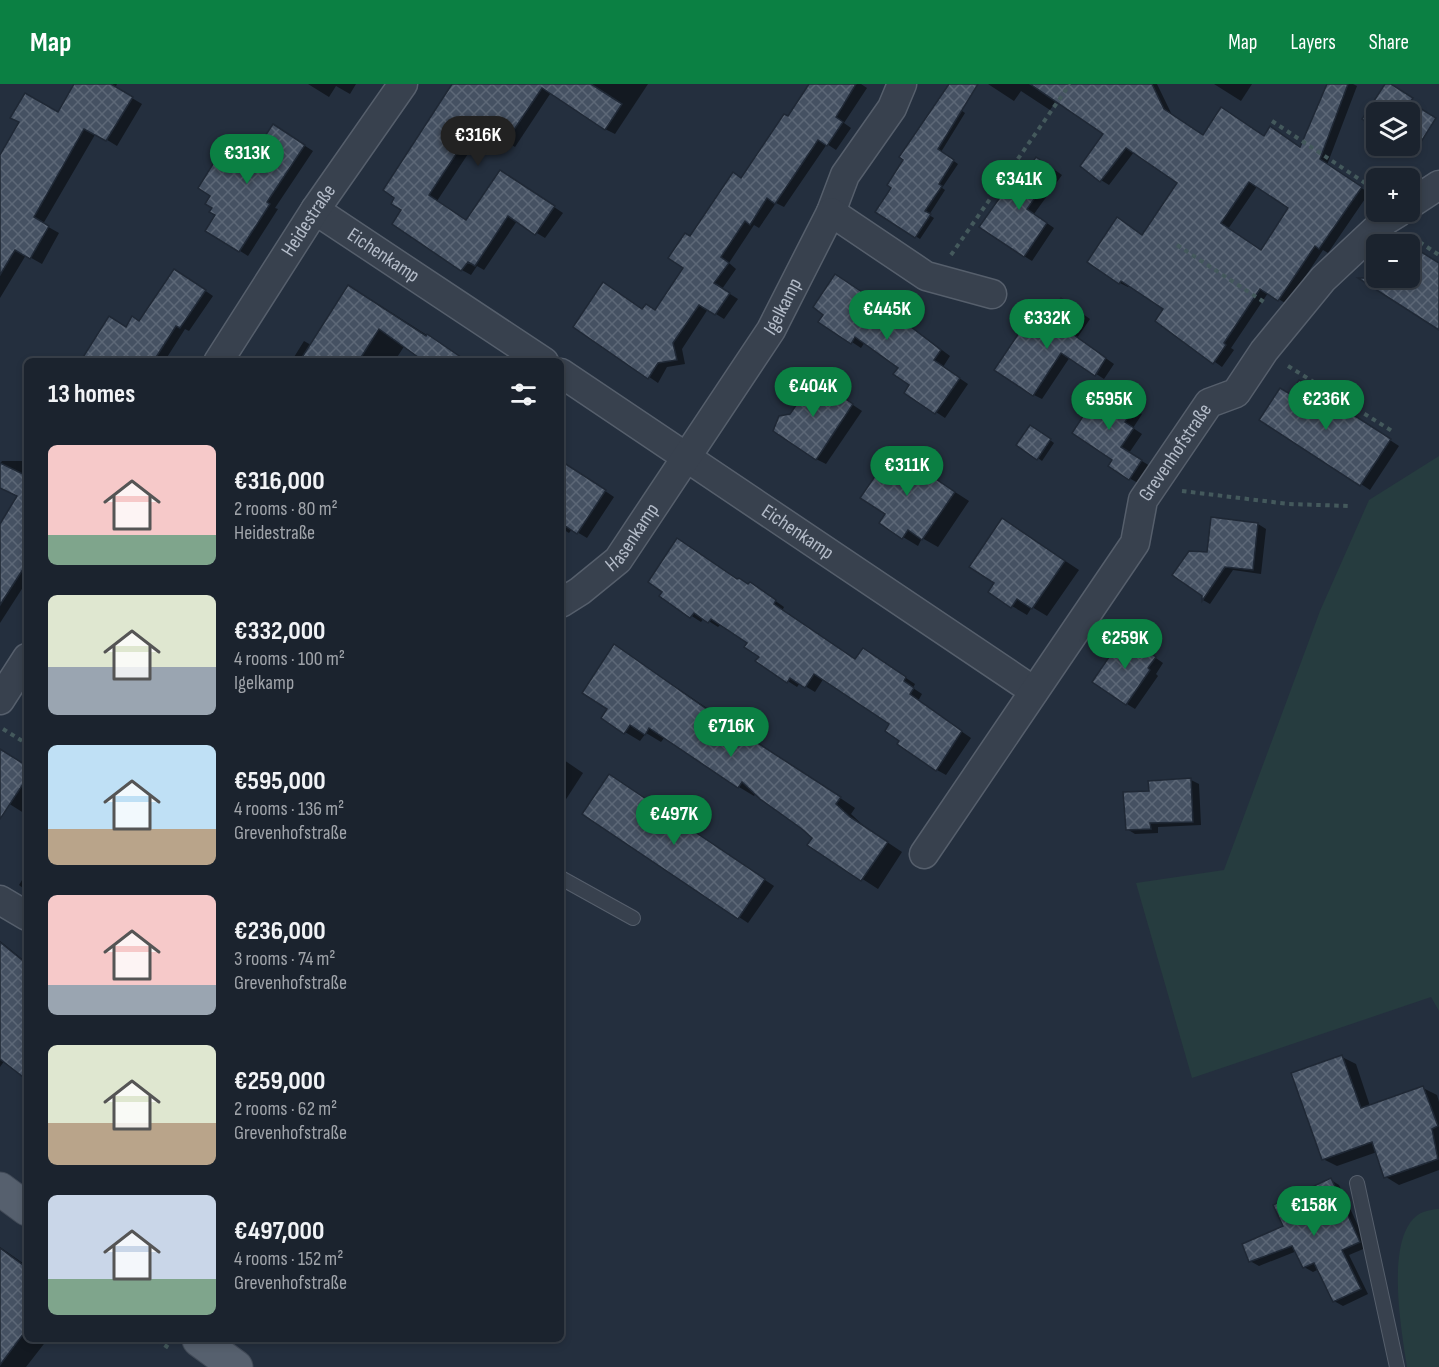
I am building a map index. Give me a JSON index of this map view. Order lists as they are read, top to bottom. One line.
{"streets":{"street":["Heidestraße","Eichenkamp","Igelkamp","Grevenhofstraße","Hasenkamp"]},"crossings":[["Heidestraße","Eichenkamp"],["Eichenkamp","Igelkamp"],["Eichenkamp","Grevenhofstraße"],["Eichenkamp","Hasenkamp"],["Igelkamp","Hasenkamp"]],"page":{"header":"Map","nav":["Map","Layers","Share"],"map_buttons":["+","−"],"price":["€316K","€313K","€341K","€445K","€332K","€404K","€595K","€236K","€311K","€259K","€716K","€497K","€158K"],"heading":"13 homes","list":[{"name":"€316,000","note":"2 rooms · 80 m² · Heidestraße"},{"name":"€332,000","note":"4 rooms · 100 m² · Igelkamp"},{"name":"€595,000","note":"4 rooms · 136 m² · Grevenhofstraße"},{"name":"€236,000","note":"3 rooms · 74 m² · Grevenhofstraße"},{"name":"€259,000","note":"2 rooms · 62 m² · Grevenhofstraße"},{"name":"€497,000","note":"4 rooms · 152 m² · Grevenhofstraße"}]}}
